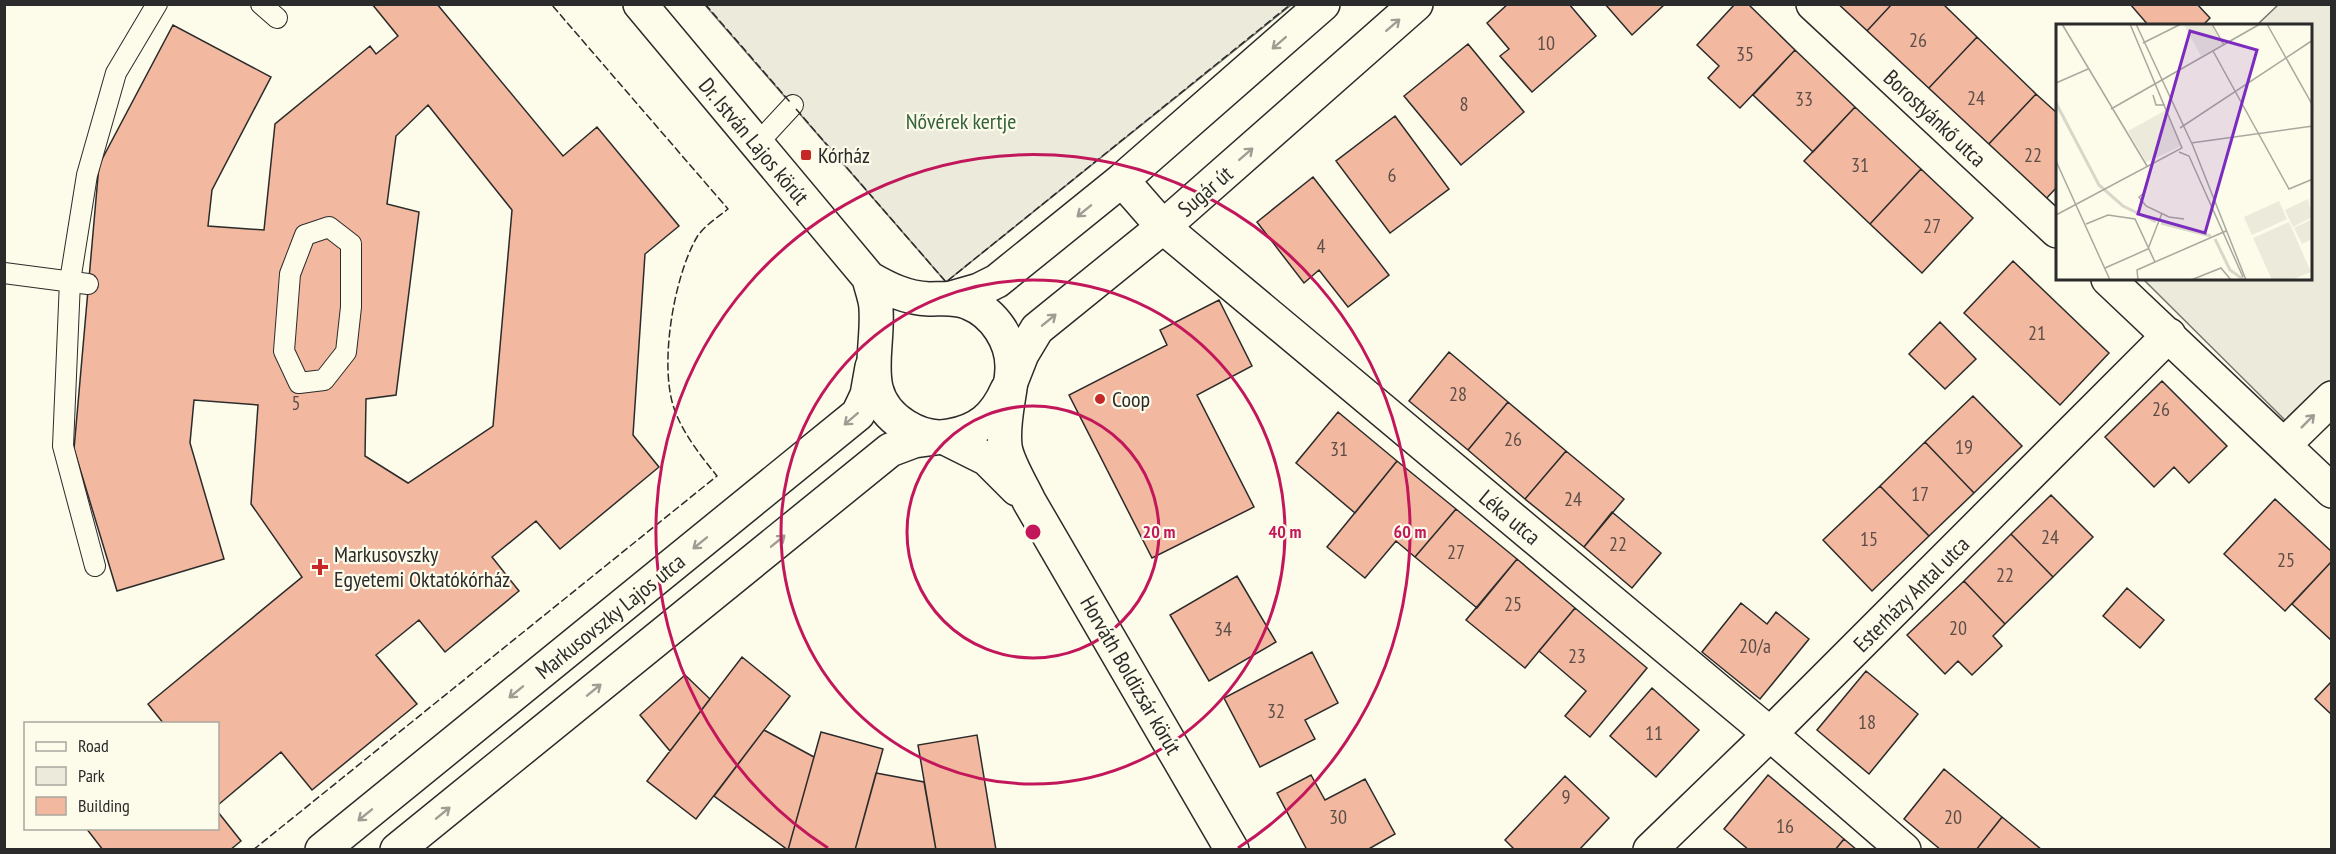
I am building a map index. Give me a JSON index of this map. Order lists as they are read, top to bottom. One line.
{"streets":{"street":["Borostyánkő utca","Dr. István Lajos körút","Sugár út","Léka utca","Esterházy Antal utca","Markusovszky Lajos utca","Horváth Boldizsár körút"]},"crossings":[["Dr. István Lajos körút","Sugár út"],["Dr. István Lajos körút","Markusovszky Lajos utca"],["Dr. István Lajos körút","Horváth Boldizsár körút"],["Sugár út","Léka utca"],["Sugár út","Markusovszky Lajos utca"],["Léka utca","Esterházy Antal utca"]],"parks":["Nővérek kertje"],"places":{"transit":["Kórház"],"other":["Coop"],"health":["Markusovszky Egyetemi Oktatókórház"]},"house_numbers":["26","10","35","24","33","8","22","31","6","27","4","21","28","5","26","26","19","31","17","24","24","15","22","27","25","22","25","20","34","20/a","23","32","18","11","9","30","20","16"],"legend":["Road","Park","Building"],"rings":["20 m","40 m","60 m"]}
